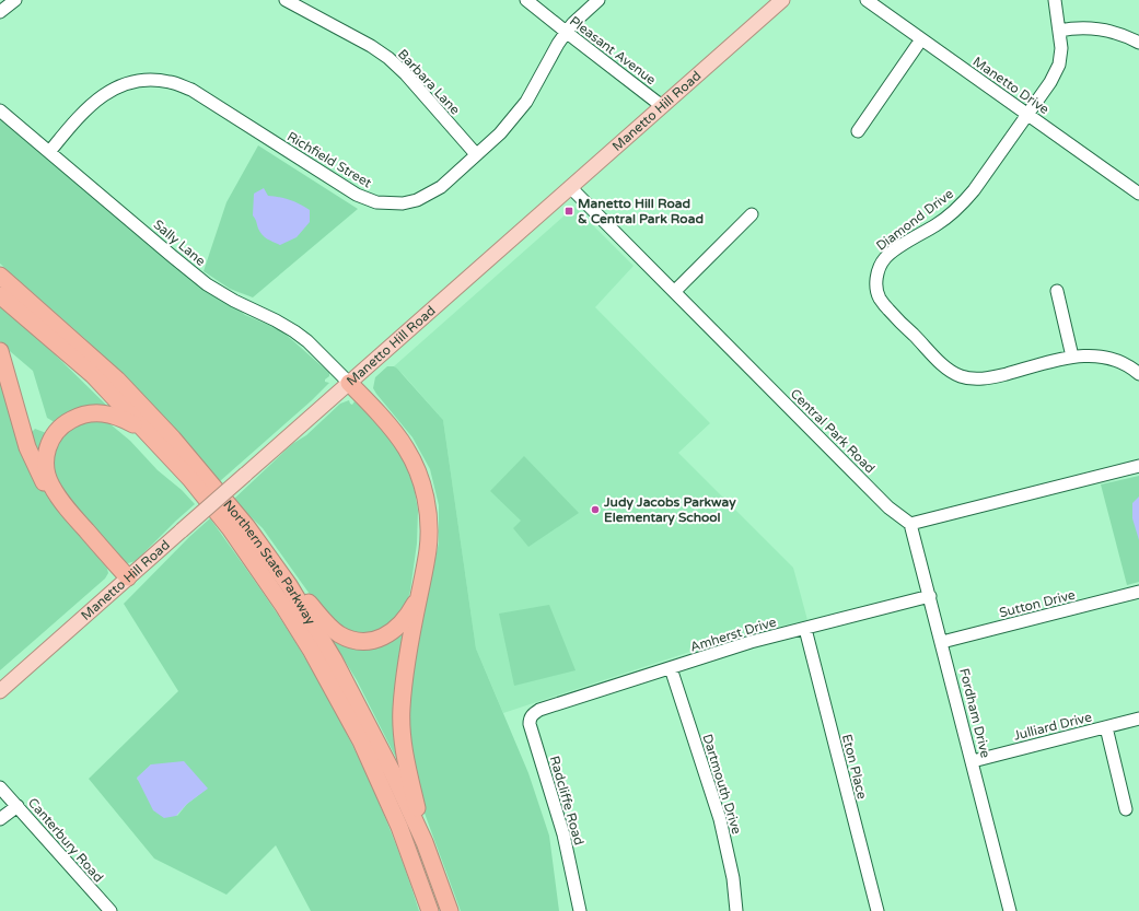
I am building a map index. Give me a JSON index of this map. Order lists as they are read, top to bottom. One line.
{"streets":{"highway":["Northern State Parkway"],"main road":["Manetto Hill Road"],"street":["Pleasant Avenue","Barbara Lane","Manetto Drive","Richfield Street","Diamond Drive","Sally Lane","Central Park Road","Sutton Drive","Amherst Drive","Fordham Drive","Julliard Drive","Eton Place","Dartmouth Drive","Radcliffe Road","Canterbury Road"]},"crossings":[["Pleasant Avenue","Manetto Hill Road"],["Pleasant Avenue","Richfield Street"],["Barbara Lane","Richfield Street"],["Manetto Drive","Diamond Drive"],["Manetto Hill Road","Sally Lane"],["Manetto Hill Road","Central Park Road"],["Richfield Street","Sally Lane"],["Central Park Road","Fordham Drive"],["Sutton Drive","Fordham Drive"],["Amherst Drive","Fordham Drive"],["Amherst Drive","Eton Place"],["Amherst Drive","Dartmouth Drive"],["Amherst Drive","Radcliffe Road"],["Fordham Drive","Julliard Drive"]],"places":{"transit":["Manetto Hill Road & Central Park Road"],"other":["Judy Jacobs Parkway Elementary School"]}}
